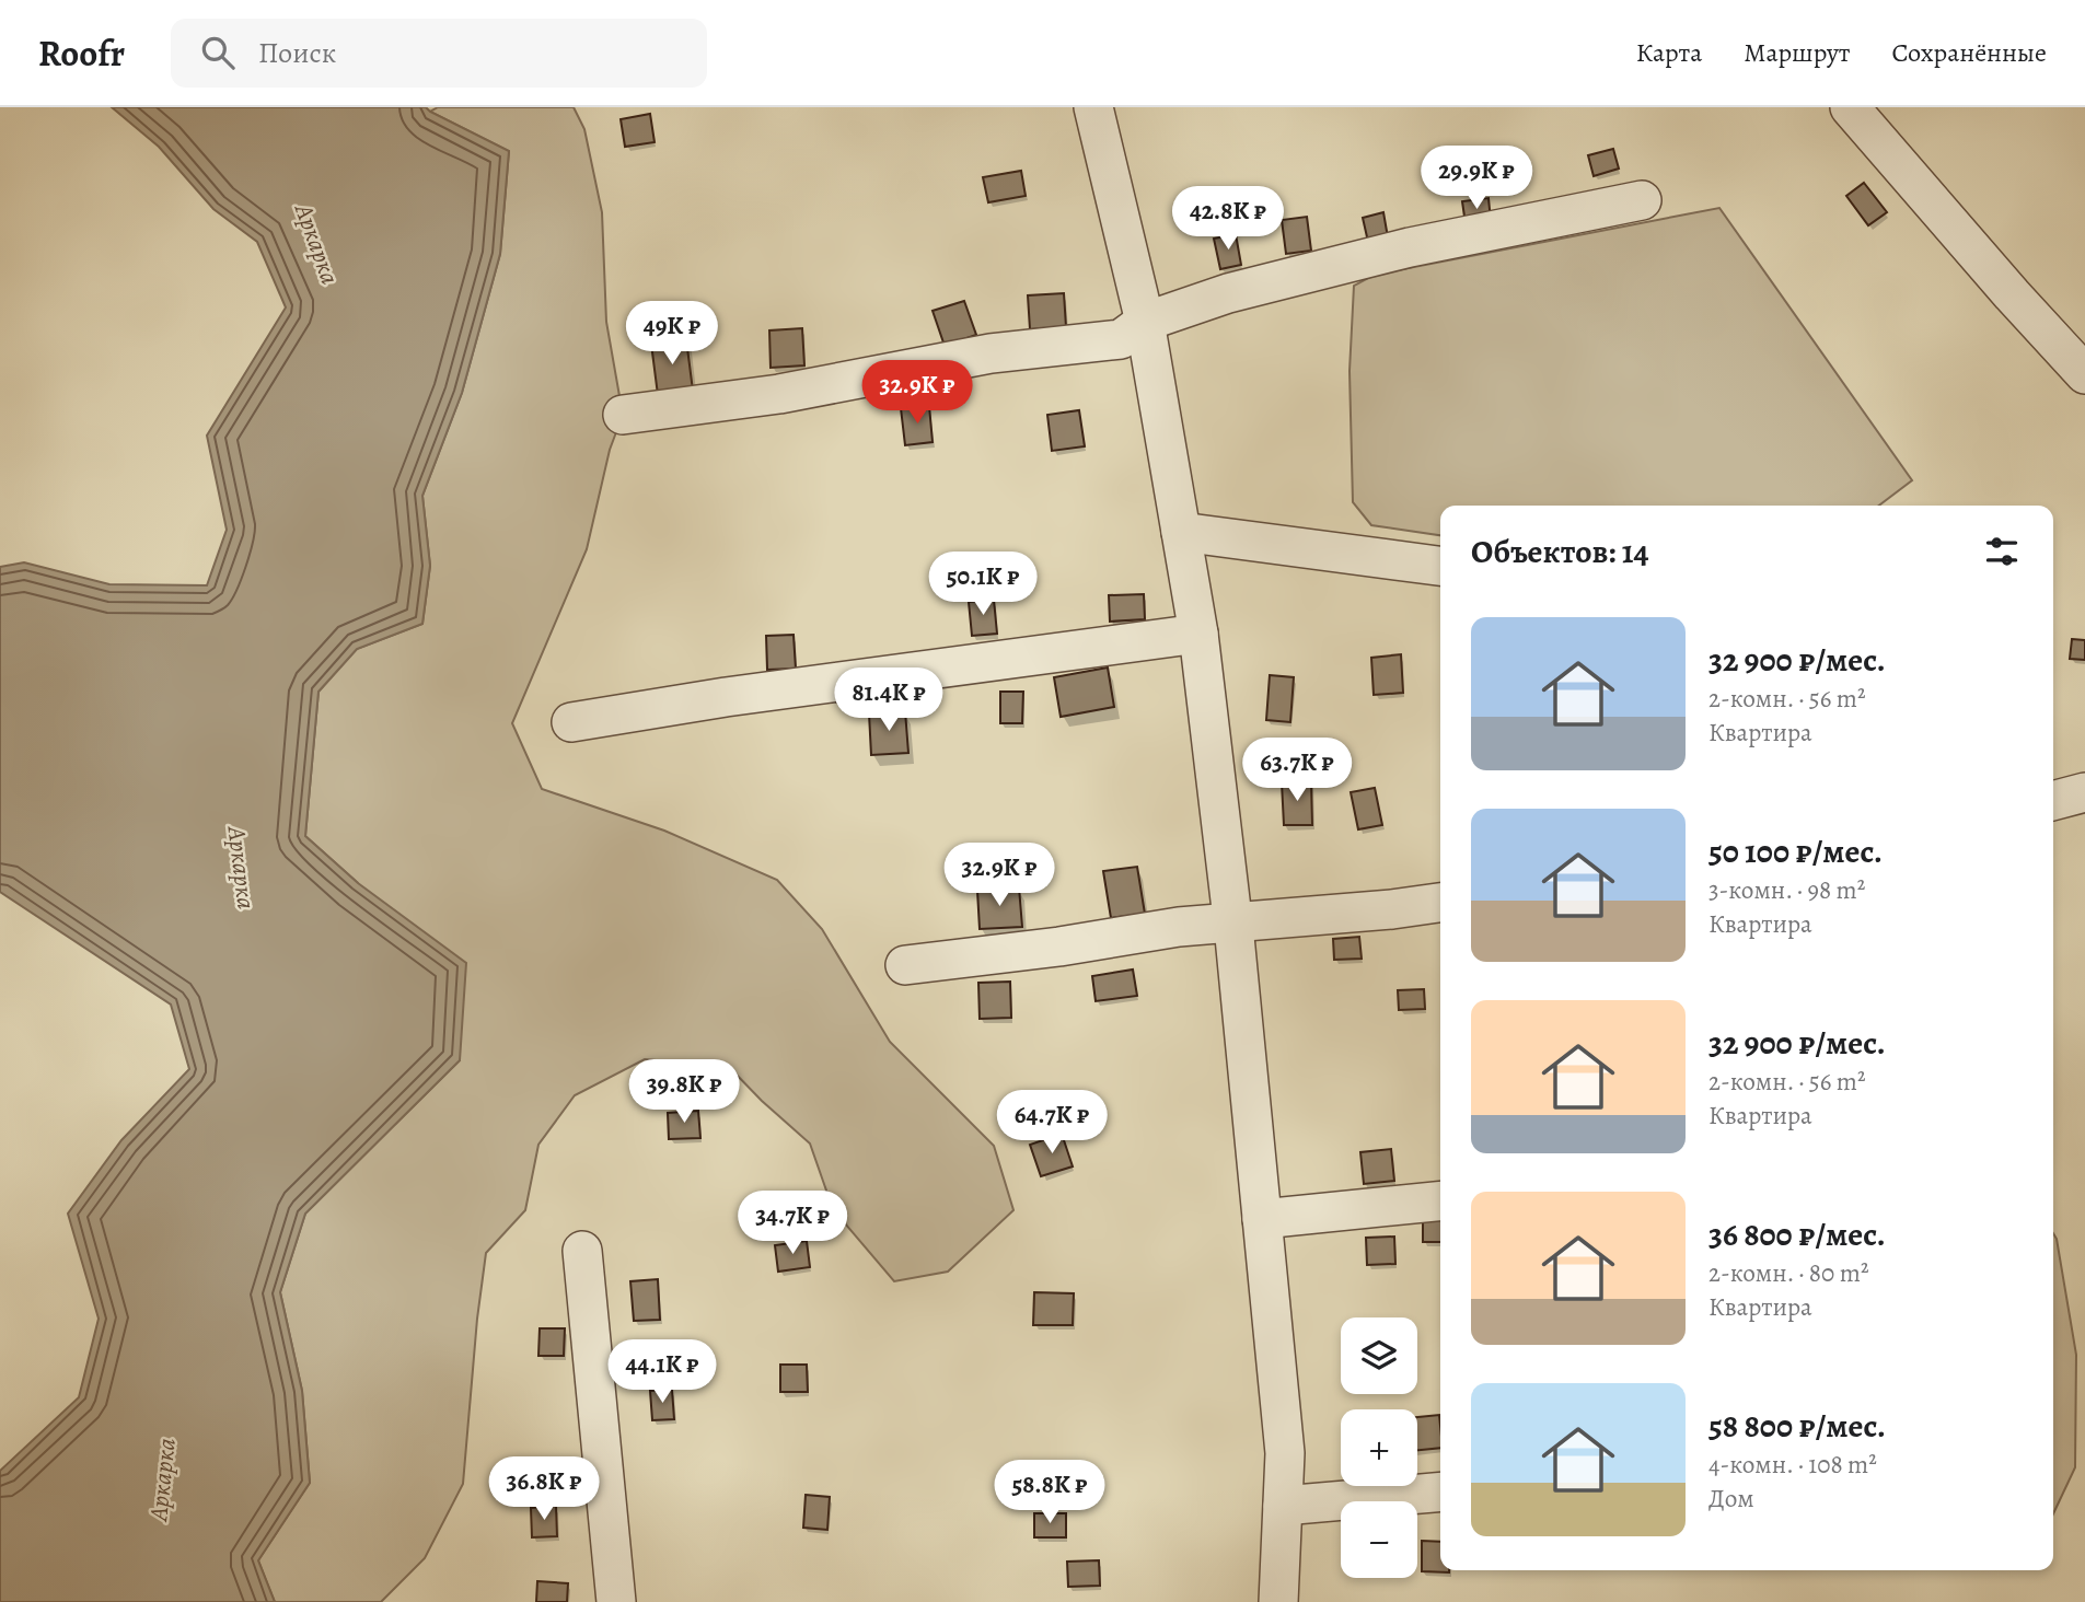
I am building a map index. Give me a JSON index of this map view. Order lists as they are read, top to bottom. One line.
{"water":["Аркарка"],"page":{"header":"Roofr","search":"Поиск","nav":["Карта","Маршрут","Сохранённые"],"price":["29.9K ₽","42.8K ₽","49K ₽","32.9K ₽","50.1K ₽","81.4K ₽","63.7K ₽","32.9K ₽","39.8K ₽","64.7K ₽","34.7K ₽","44.1K ₽","36.8K ₽","58.8K ₽"],"heading":"Объектов: 14","list":[{"name":"32 900 ₽/мес.","note":"2-комн. · 56 m² · Квартира"},{"name":"50 100 ₽/мес.","note":"3-комн. · 98 m² · Квартира"},{"name":"32 900 ₽/мес.","note":"2-комн. · 56 m² · Квартира"},{"name":"36 800 ₽/мес.","note":"2-комн. · 80 m² · Квартира"},{"name":"58 800 ₽/мес.","note":"4-комн. · 108 m² · Дом"}],"map_buttons":["+","−"]}}
